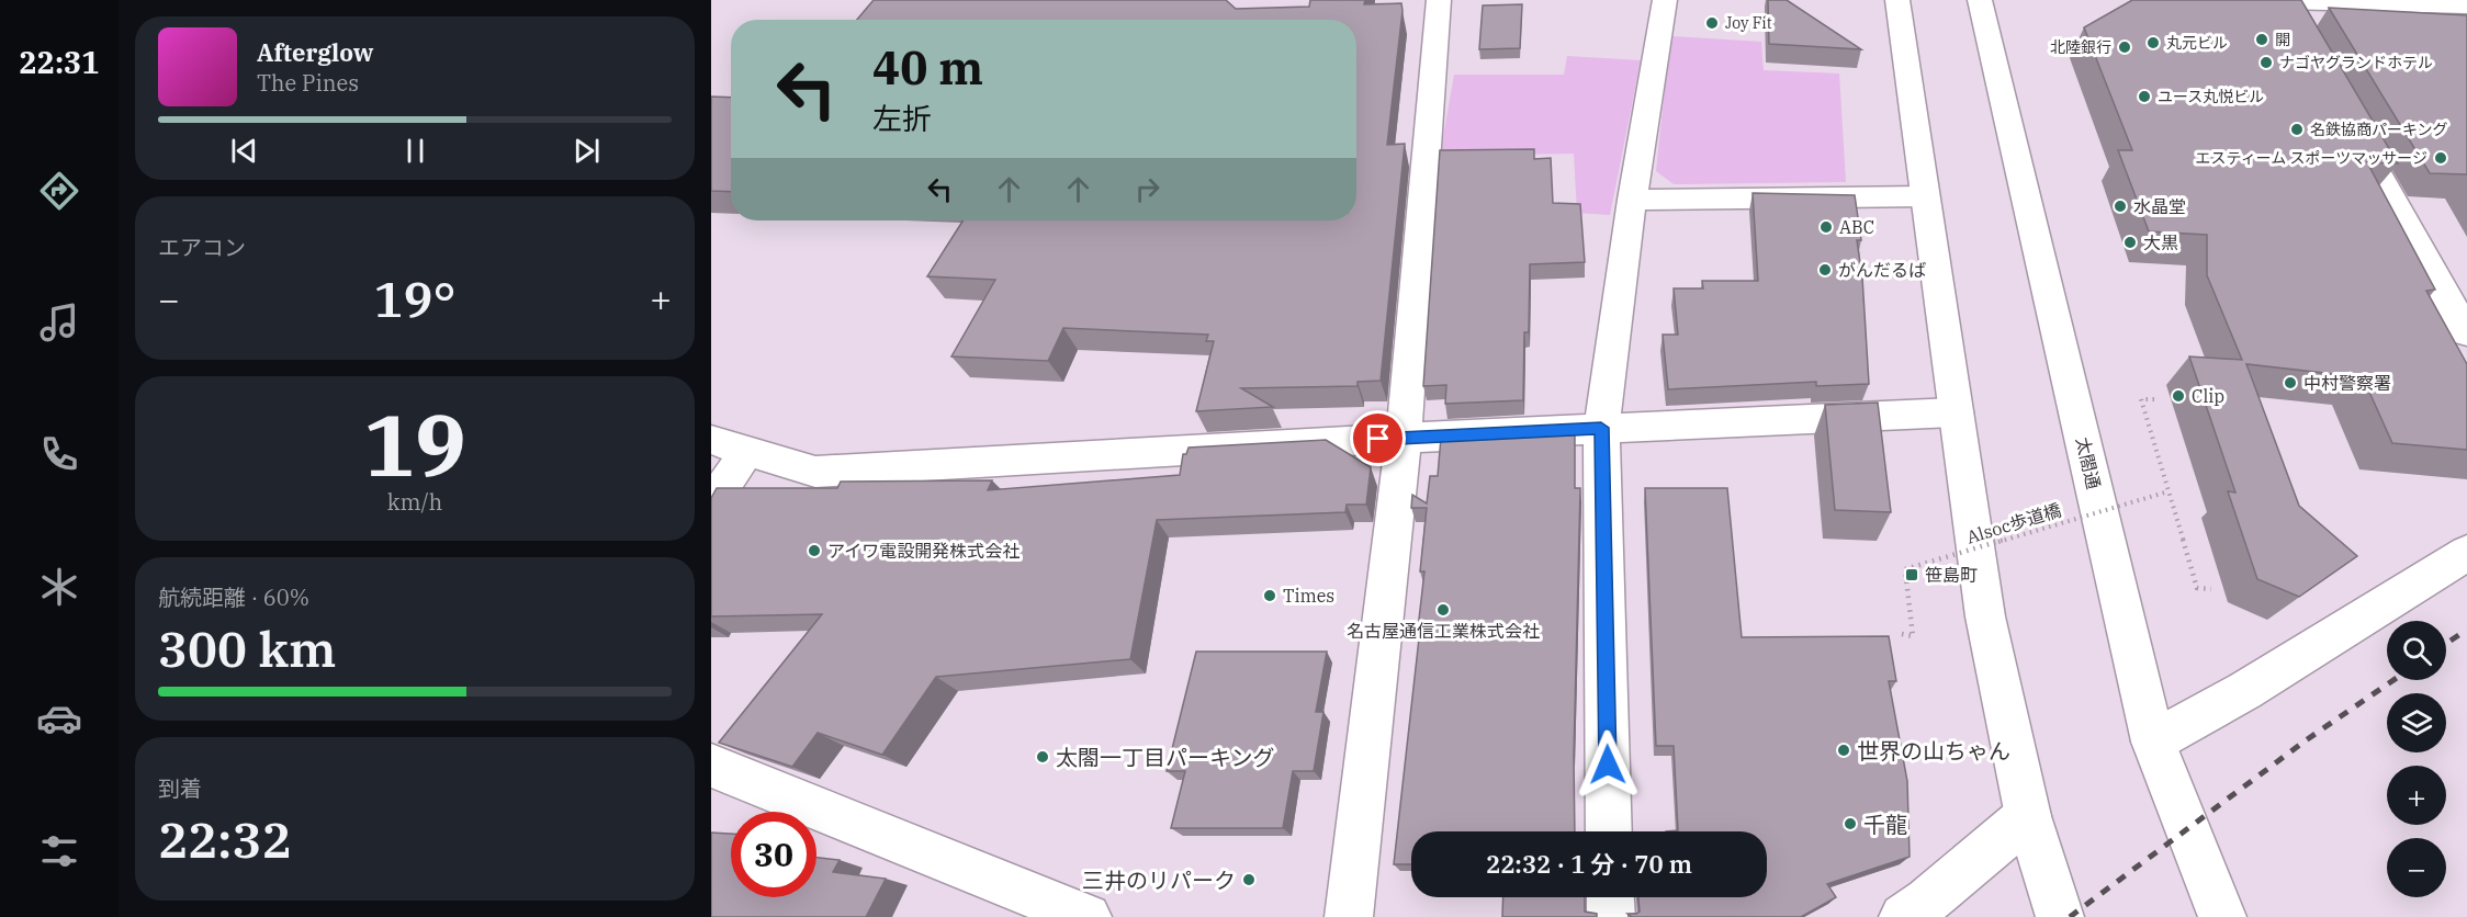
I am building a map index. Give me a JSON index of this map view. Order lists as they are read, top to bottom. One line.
{"streets":{"street":["太閤通"],"path":["Alsoc歩道橋"]},"places":{"other":["Joy Fit","開","丸元ビル","北陸銀行","ナゴヤグランドホテル","ユース丸悦ビル","名鉄協商パーキング","エスティーム スポーツマッサージ","水晶堂","ABC","大黒","がんだるば","中村警察署","Clip","アイワ電設開発株式会社","Times","名古屋通信工業株式会社","世界の山ちゃん","太閤一丁目パーキング","千龍","三井のリパーク"],"transit":["笹島町"]},"page":{"tabs":"22:31","turn":["40 m","左折"],"song":["Afterglow","The Pines"],"tile":["エアコン",["19","km/h"],["航続距離 · 60%","300 km"],["到着","22:32"]],"heat":["−","19°","+"],"map_buttons":["+","−"],"limit":"30","trip":"22:32 · 1 分 · 70 m"}}
